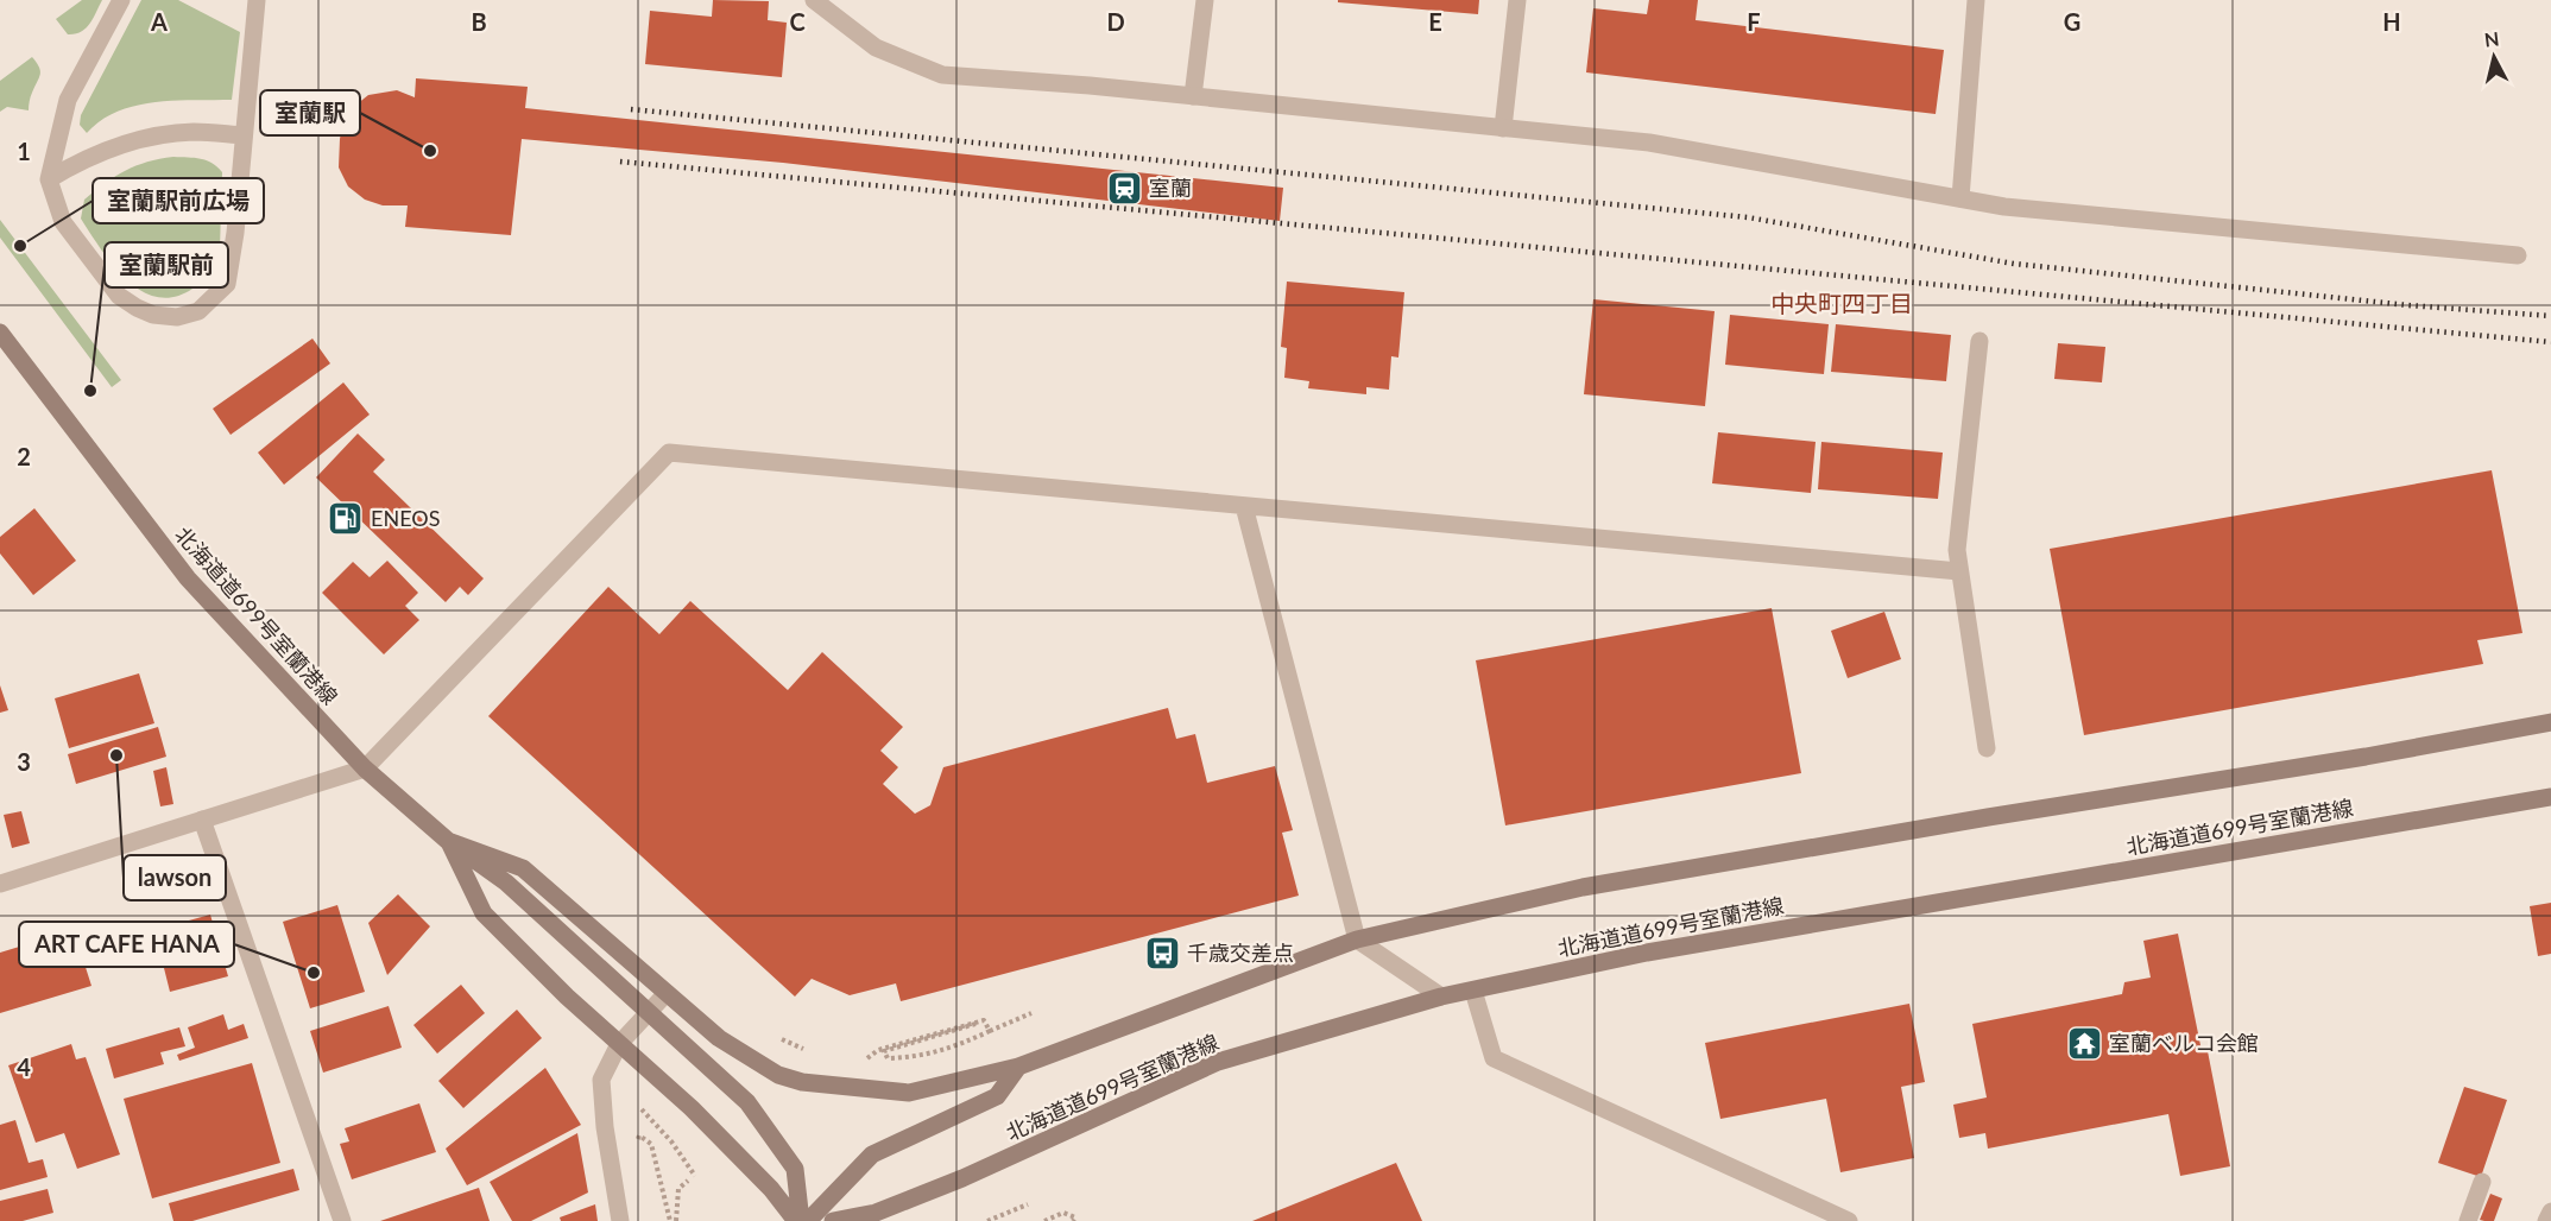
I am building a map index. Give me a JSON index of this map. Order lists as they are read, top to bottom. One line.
{"streets":{"main road":["北海道道699号室蘭港線"]},"districts":["中央町四丁目"],"places":{"other":["室蘭駅","室蘭駅前広場","室蘭駅前","lawson","ART CAFE HANA"],"station":["室蘭"],"fuel station":["ENEOS"],"bus stop":["千歳交差点"],"temple":["室蘭ベルコ会館"]},"north":"top","grid":{"columns":["A","B","C","D","E","F","G","H"],"rows":["1","2","3","4"]}}
